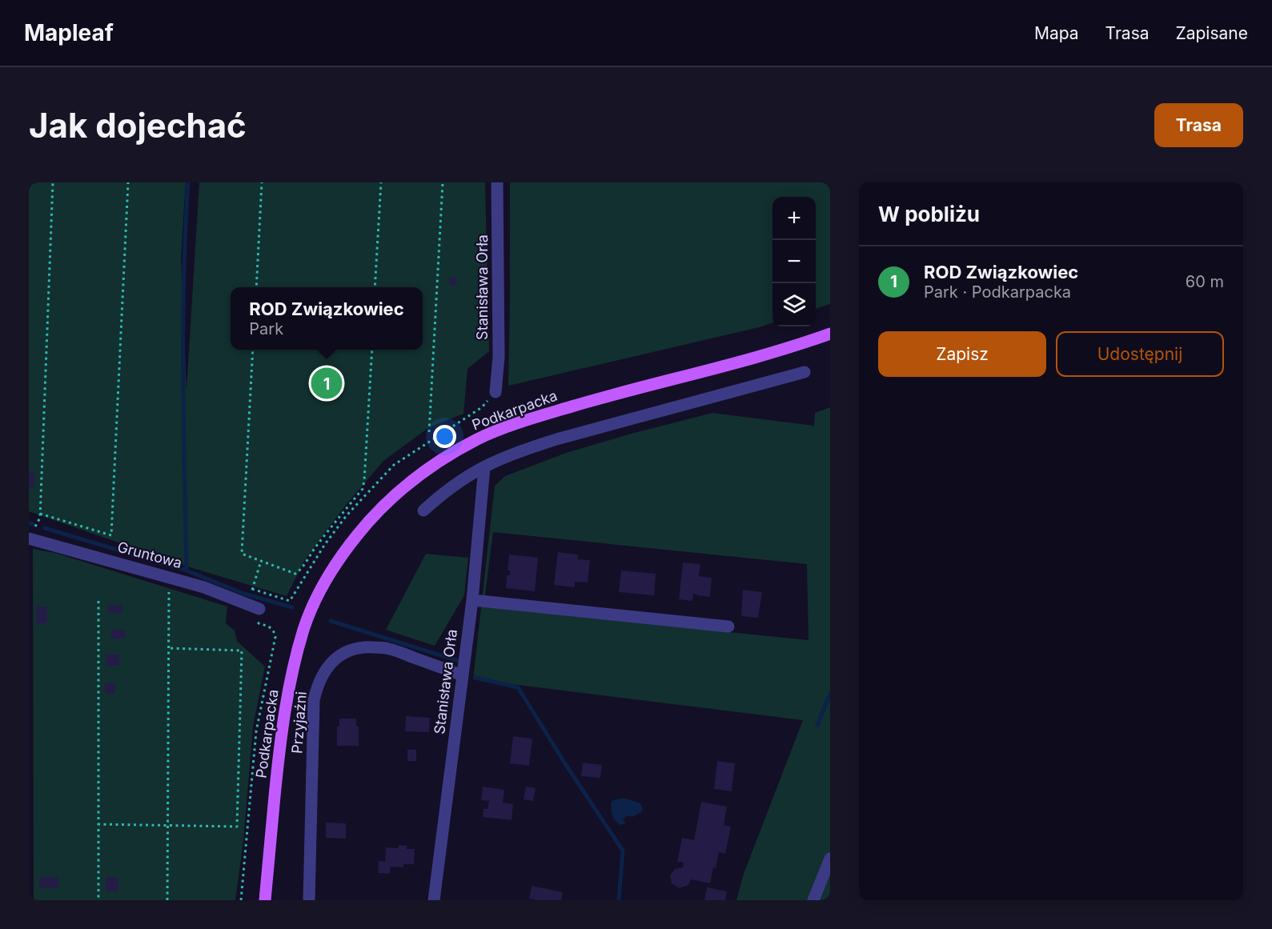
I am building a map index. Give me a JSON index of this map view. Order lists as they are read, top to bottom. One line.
{"streets":{"main road":["Podkarpacka"],"street":["Stanisława Orła","Gruntowa","Przyjaźni"]},"crossings":[["Stanisława Orła","Przyjaźni"]],"page":{"header":"Mapleaf","nav":["Mapa","Trasa","Zapisane"],"buttons":["Trasa",["Zapisz","Udostępnij"]],"title":"Jak dojechać","heading":"W pobliżu","map_buttons":["+","−"],"list":[{"mark":"1","name":"ROD Związkowiec","note":"Park · Podkarpacka","value":"60 m"}],"popup":["ROD Związkowiec","Park"],"pins":"1"}}
